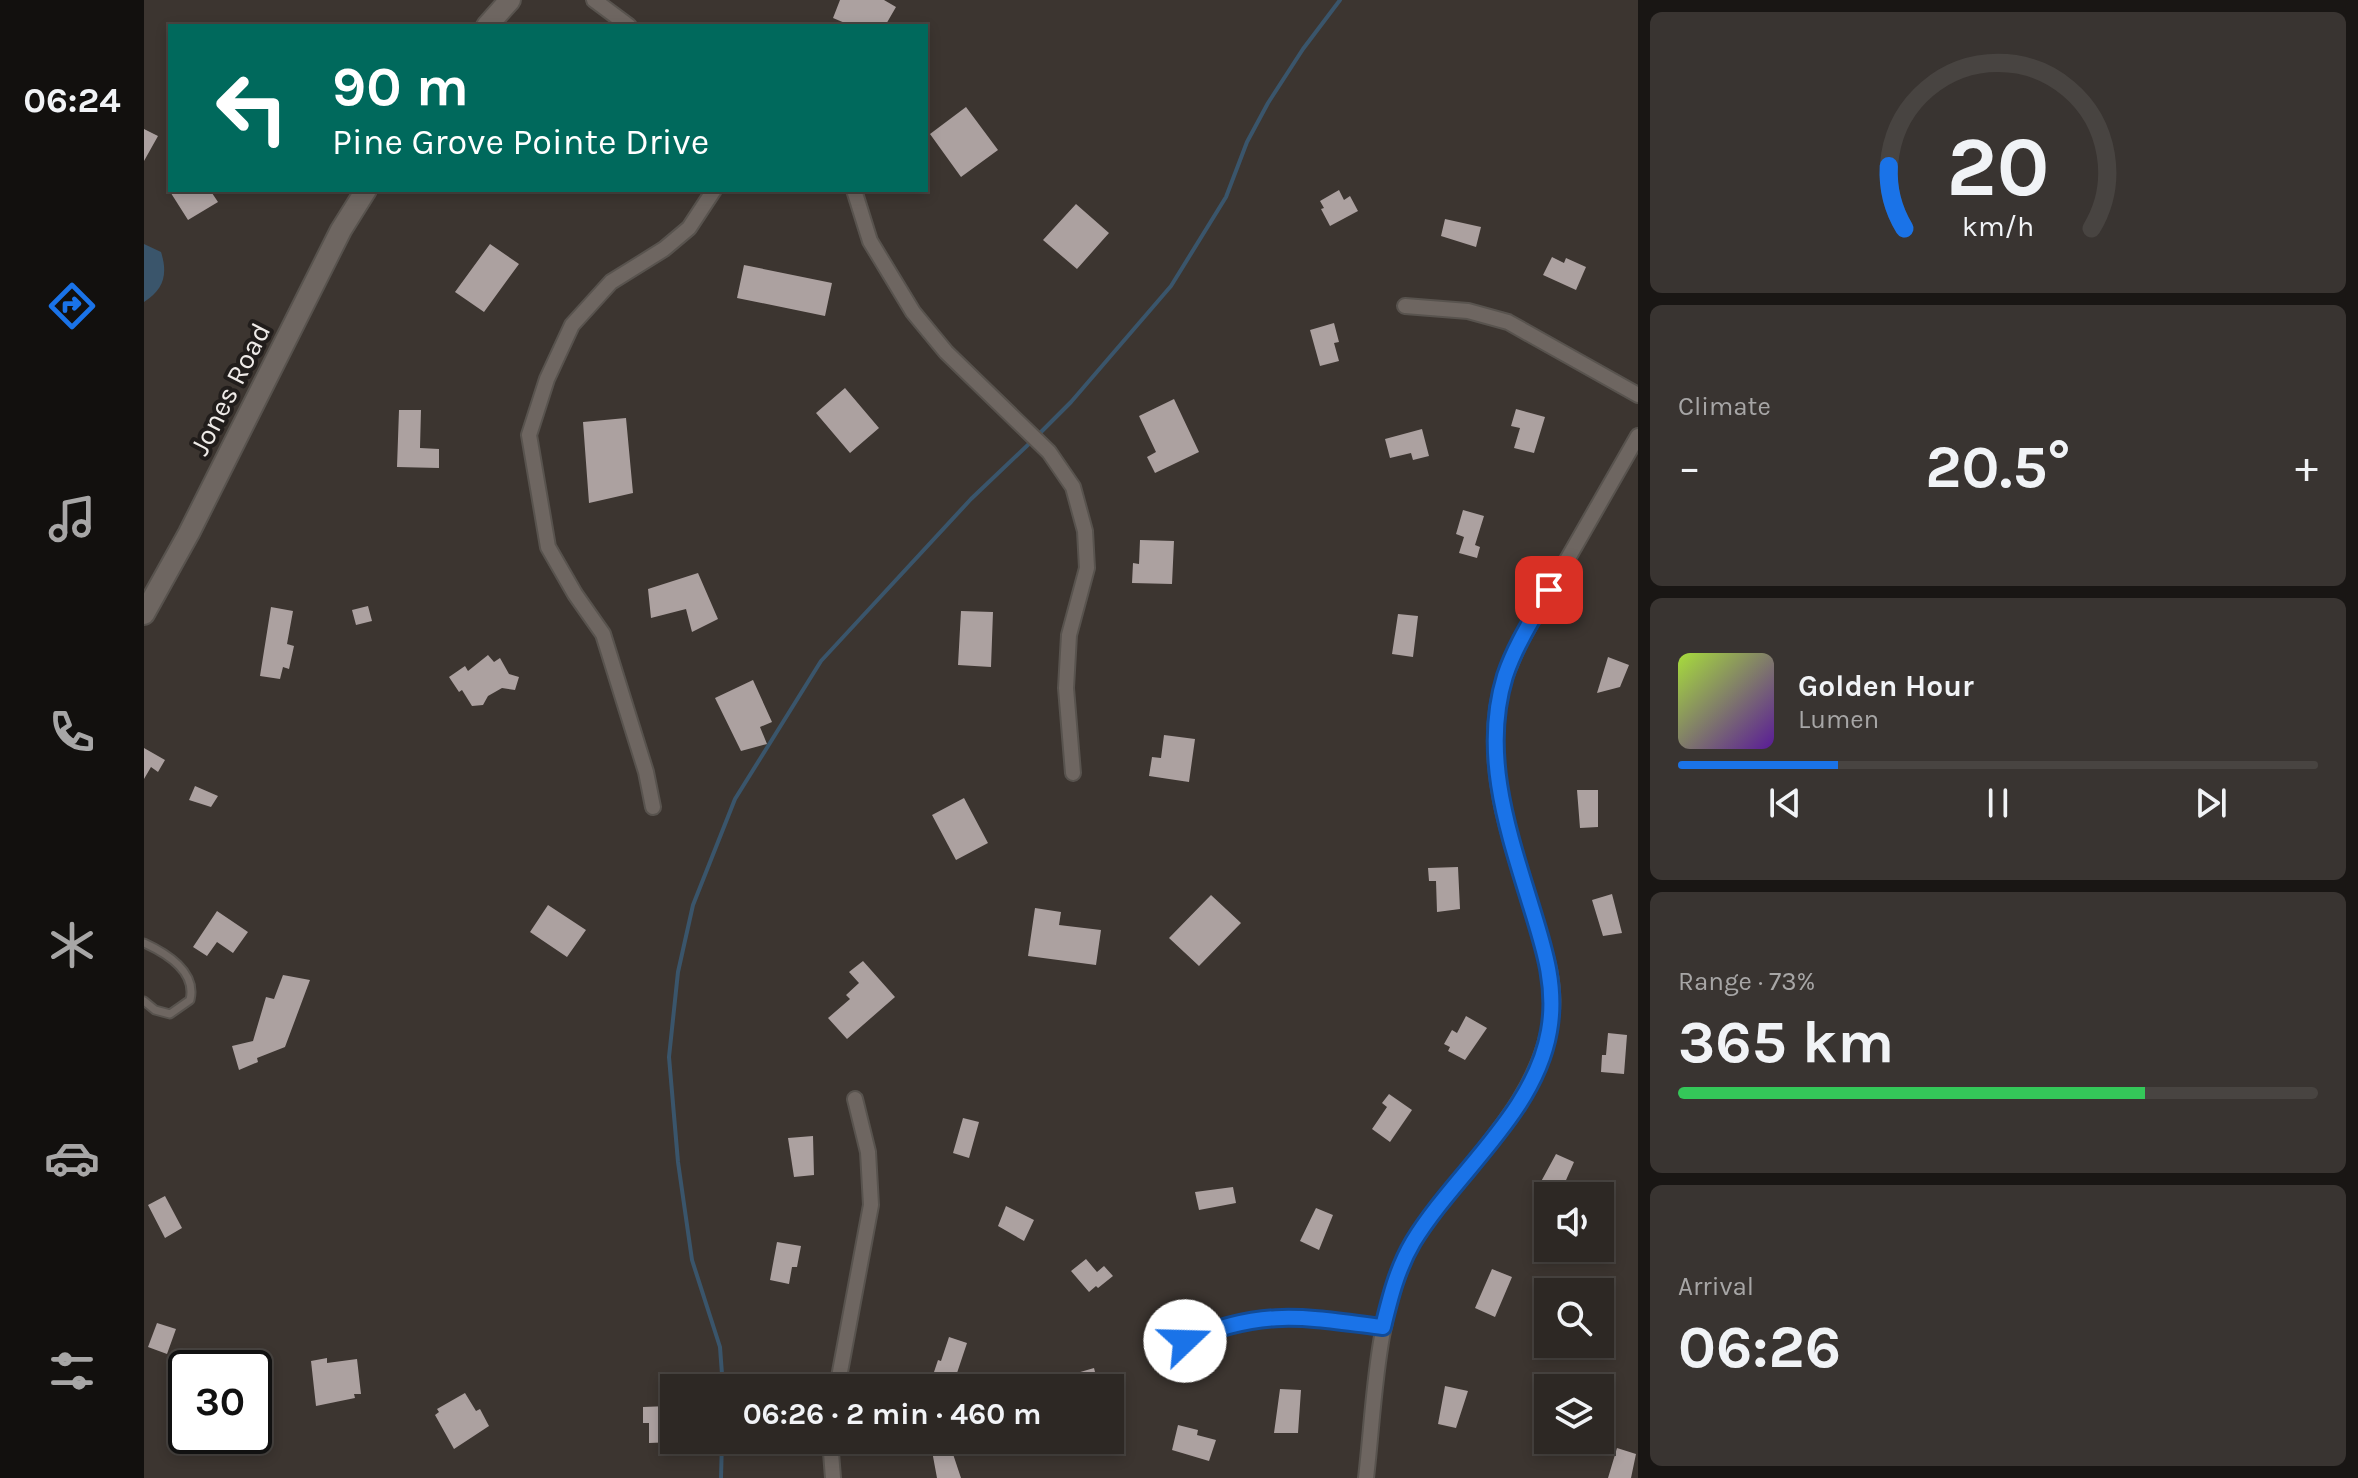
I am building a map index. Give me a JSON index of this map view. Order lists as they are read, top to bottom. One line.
{"streets":{"street":["Jones Road"]},"page":{"tabs":"06:24","turn":["90 m","Pine Grove Pointe Drive"],"tile":["Climate",["Range · 73%","365 km"],["Arrival","06:26"]],"heat":["−","20.5°","+"],"song":["Golden Hour","Lumen"],"limit":"30","trip":"06:26 · 2 min · 460 m","gauge":["20","km/h"]}}
